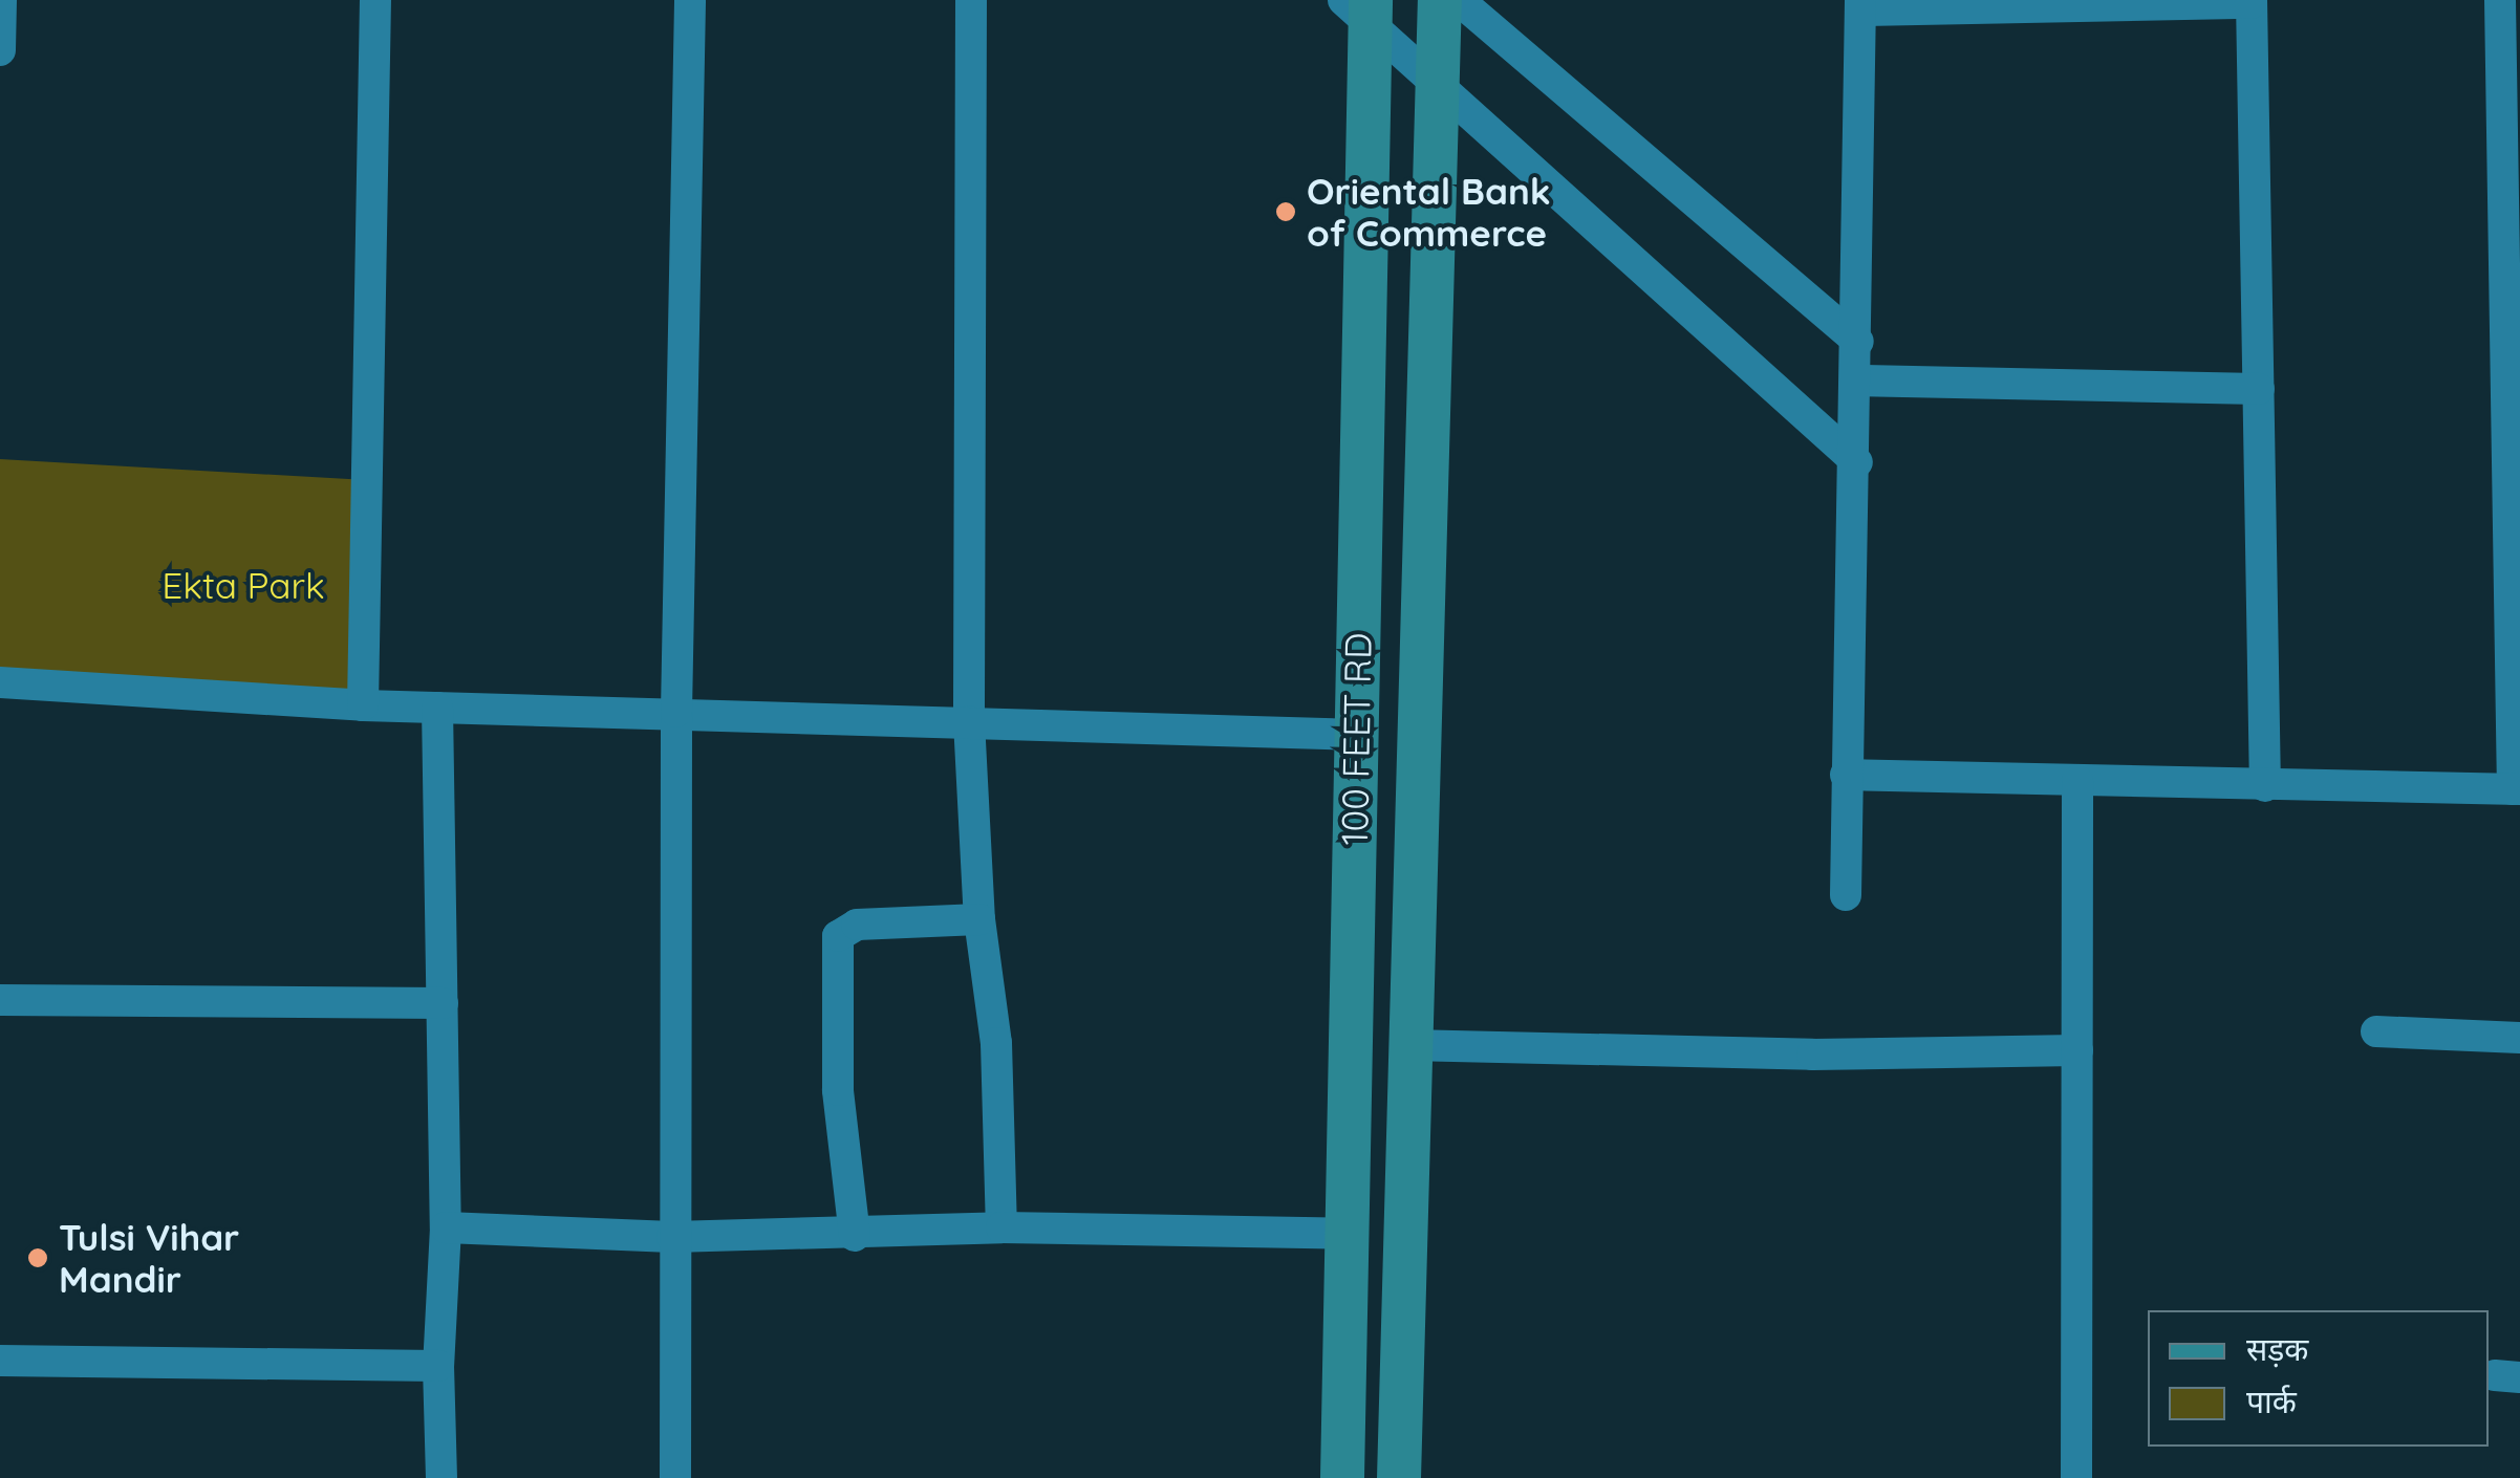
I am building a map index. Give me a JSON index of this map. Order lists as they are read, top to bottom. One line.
{"streets":{"main road":["100 FEET RD"]},"parks":["Ekta Park"],"places":["Oriental Bank of Commerce","Tulsi Vihar Mandir"],"legend":["सड़क","पार्क"]}
